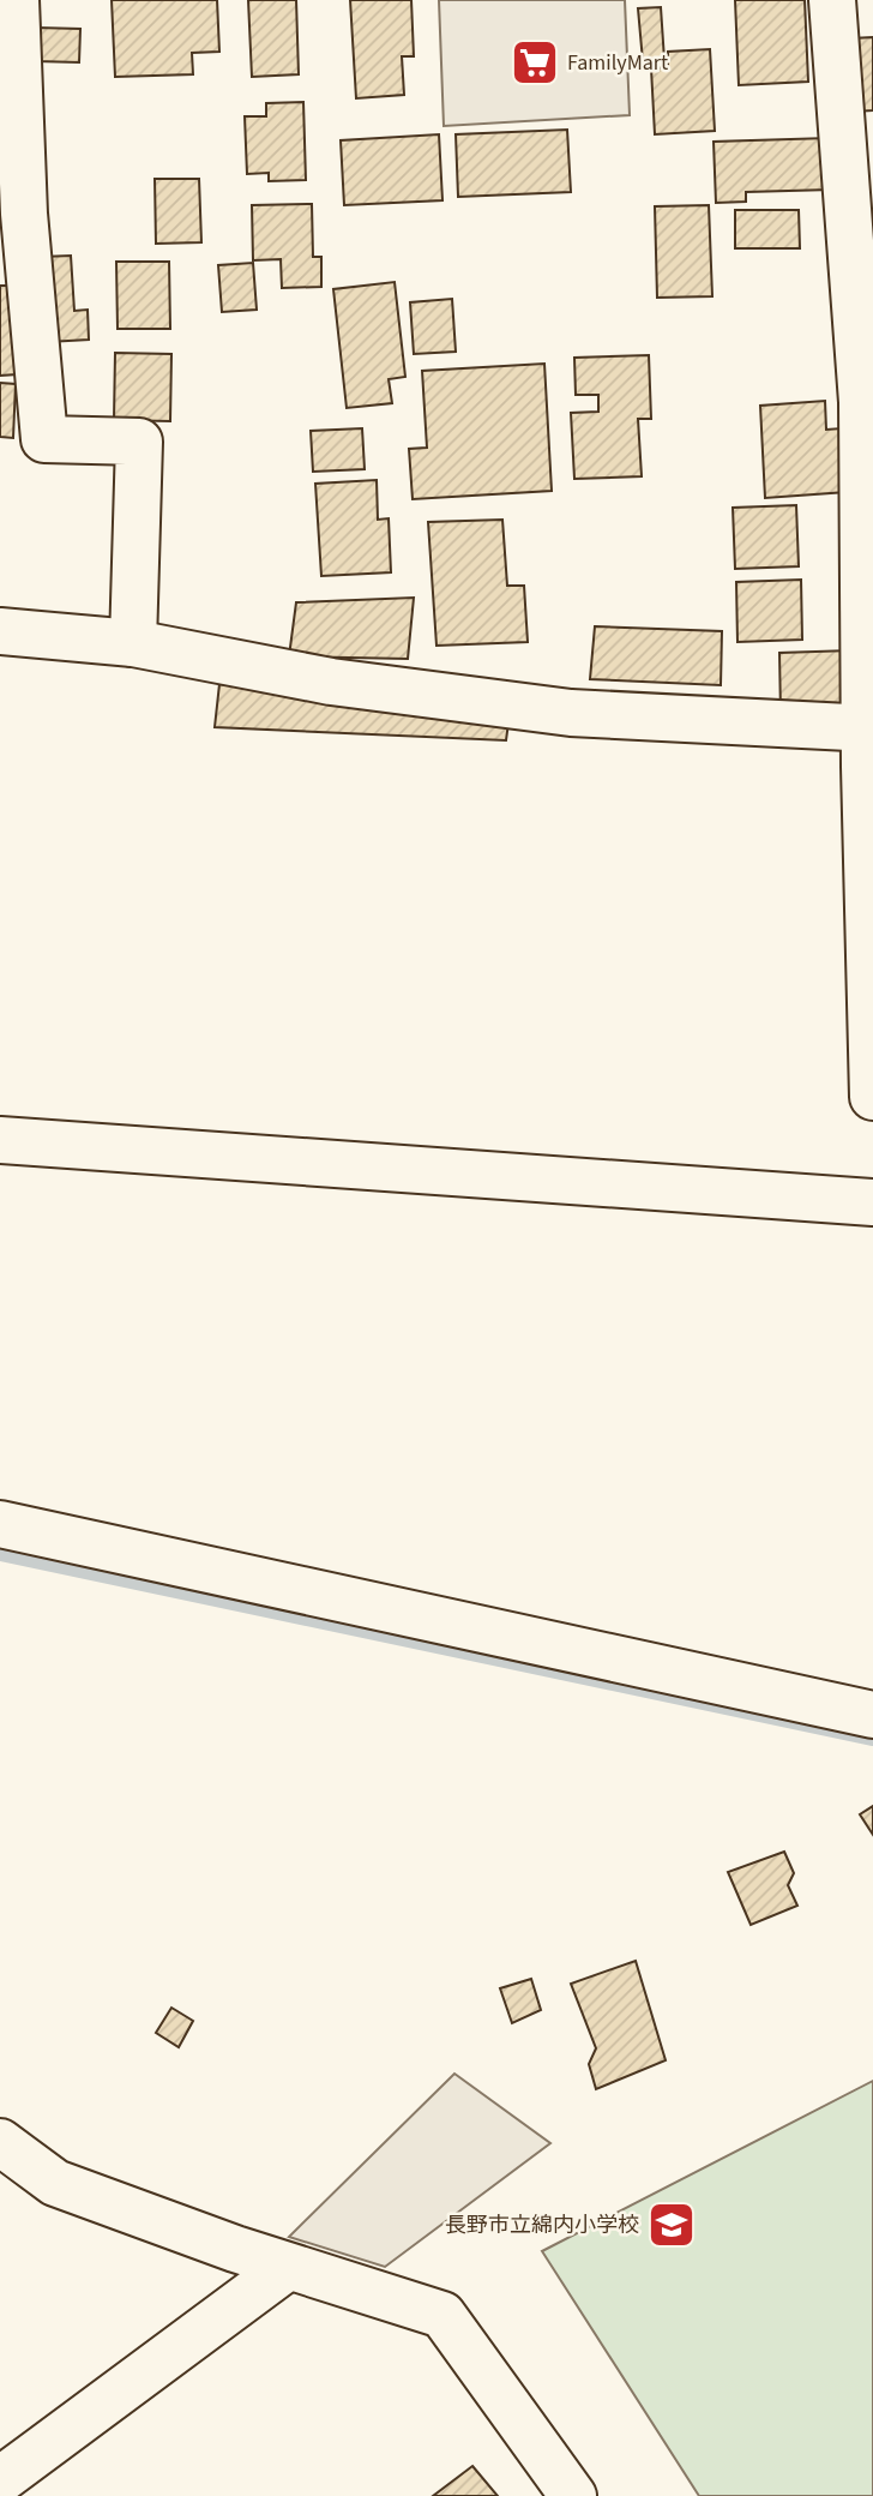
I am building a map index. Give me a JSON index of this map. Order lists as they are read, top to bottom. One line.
{"places":{"supermarket":["FamilyMart"],"school or university":["長野市立綿内小学校"]}}
